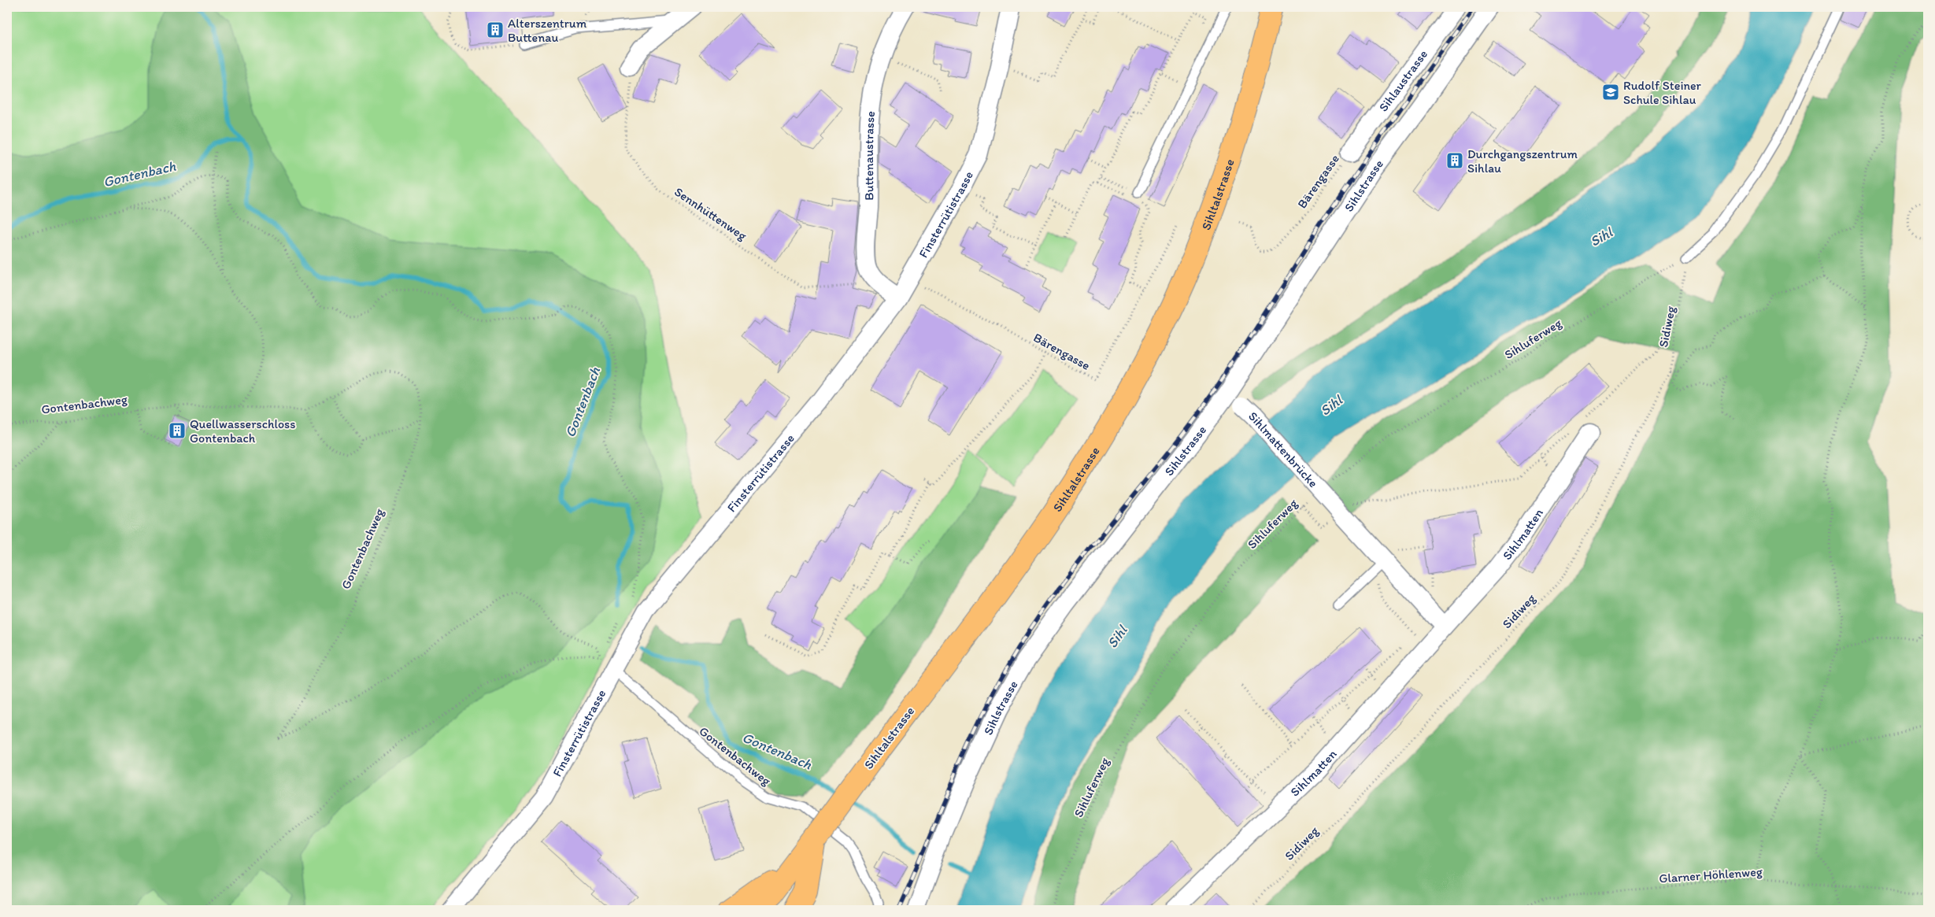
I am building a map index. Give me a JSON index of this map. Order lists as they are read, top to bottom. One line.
{"streets":{"main road":["Sihltalstrasse"],"street":["Sihlaustrasse","Buttenaustrasse","Sihlstrasse","Finsterrütistrasse","Sihlmattenbrücke","Sihlmatten"],"lane":["Gontenbachweg"],"path":["Bärengasse","Sennhüttenweg","Sidiweg","Sihluferweg","Glarner Höhlenweg"]},"crossings":[["Sihlaustrasse","Bärengasse"],["Buttenaustrasse","Sennhüttenweg"],["Buttenaustrasse","Finsterrütistrasse"],["Bärengasse","Finsterrütistrasse"],["Sihlstrasse","Sihlmattenbrücke"],["Finsterrütistrasse","Gontenbachweg"],["Sidiweg","Sihluferweg"]],"water":["Gontenbach","Sihl"],"places":{"building":["Alterszentrum Buttenau","Durchgangszentrum Sihlau","Quellwasserschloss Gontenbach"],"school or university":["Rudolf Steiner Schule Sihlau"]}}
